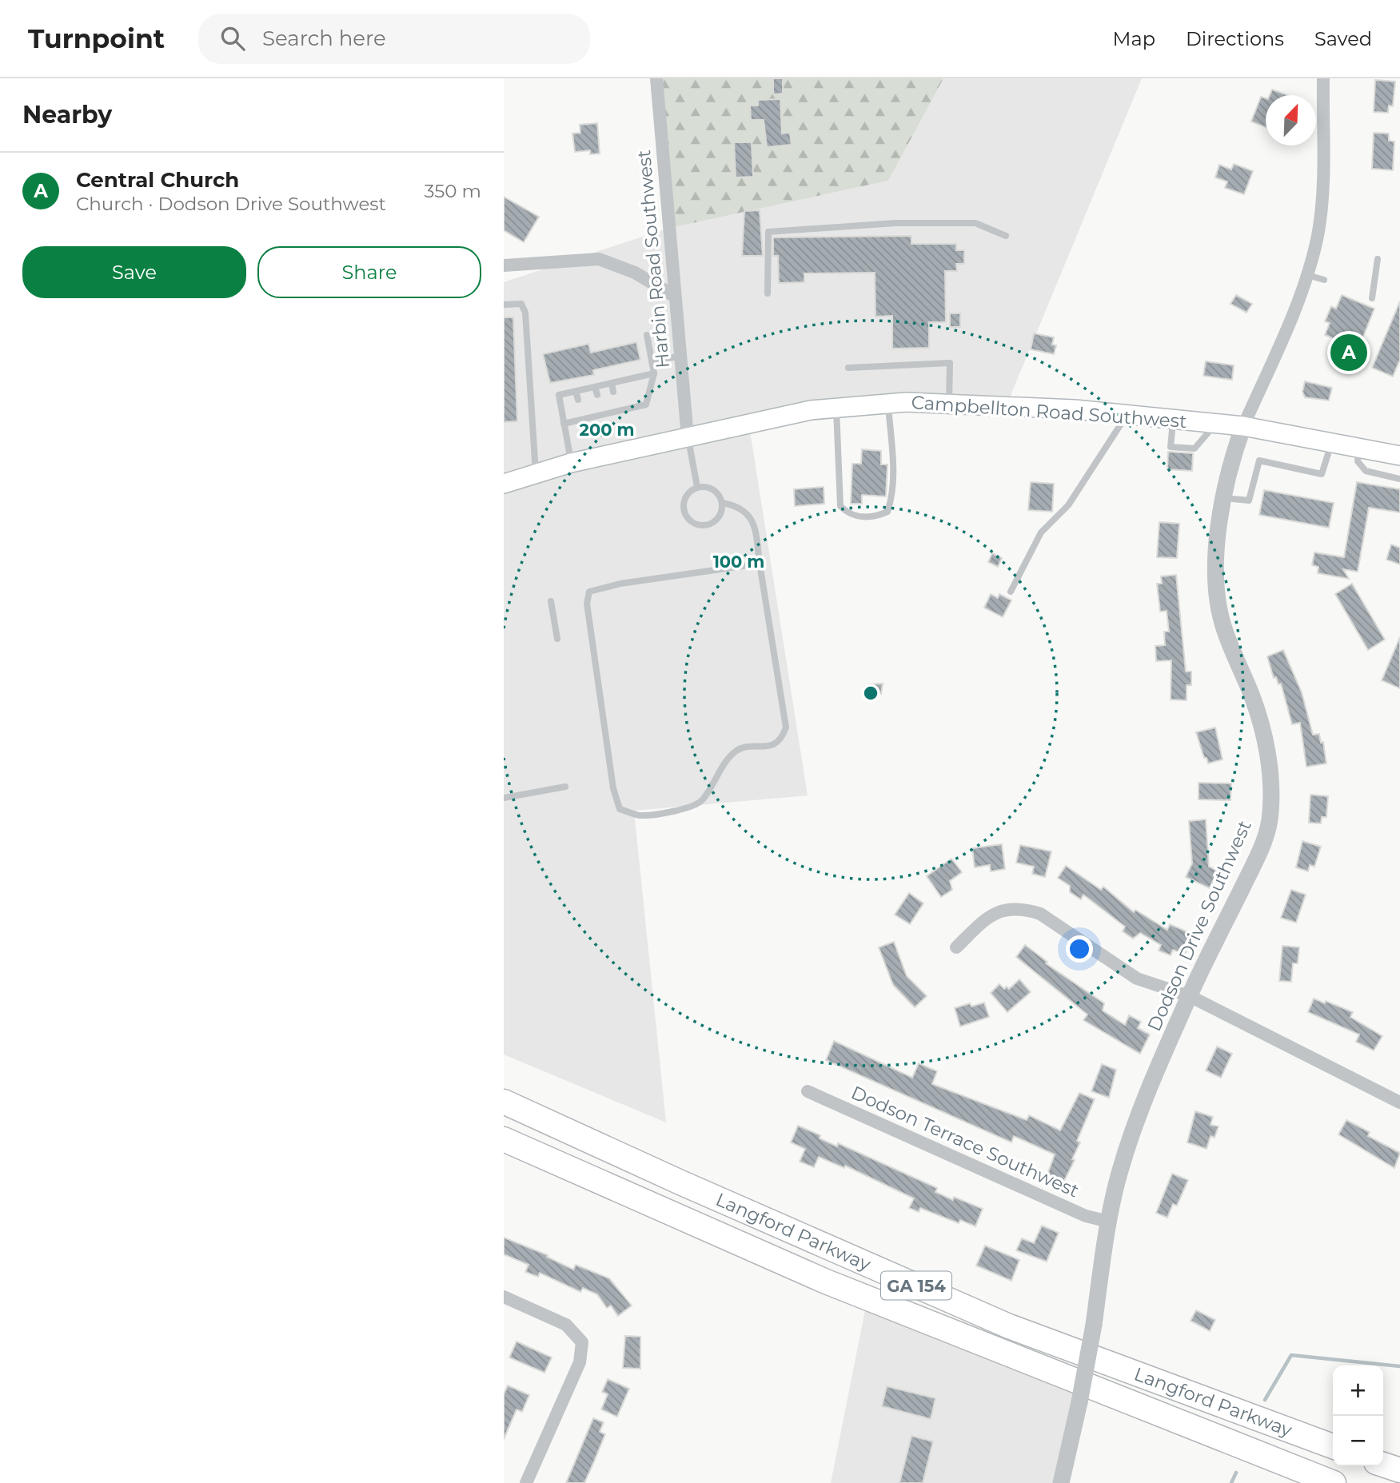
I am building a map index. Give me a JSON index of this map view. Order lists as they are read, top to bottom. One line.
{"streets":{"highway":["Langford Parkway","GA 154"],"main road":["Campbellton Road Southwest"],"street":["Harbin Road Southwest","Dodson Drive Southwest","Dodson Terrace Southwest"]},"crossings":[["Harbin Road Southwest","Campbellton Road Southwest"],["Campbellton Road Southwest","Dodson Drive Southwest"],["Dodson Drive Southwest","Dodson Terrace Southwest"]],"north":"top right","page":{"header":"Turnpoint","search":"Search here","nav":["Map","Directions","Saved"],"heading":"Nearby","list":[{"mark":"A","name":"Central Church","note":"Church · Dodson Drive Southwest","value":"350 m"}],"buttons":["Save","Share"],"pins":"A","map_buttons":["+","−"]},"rings":["200 m","100 m"]}
